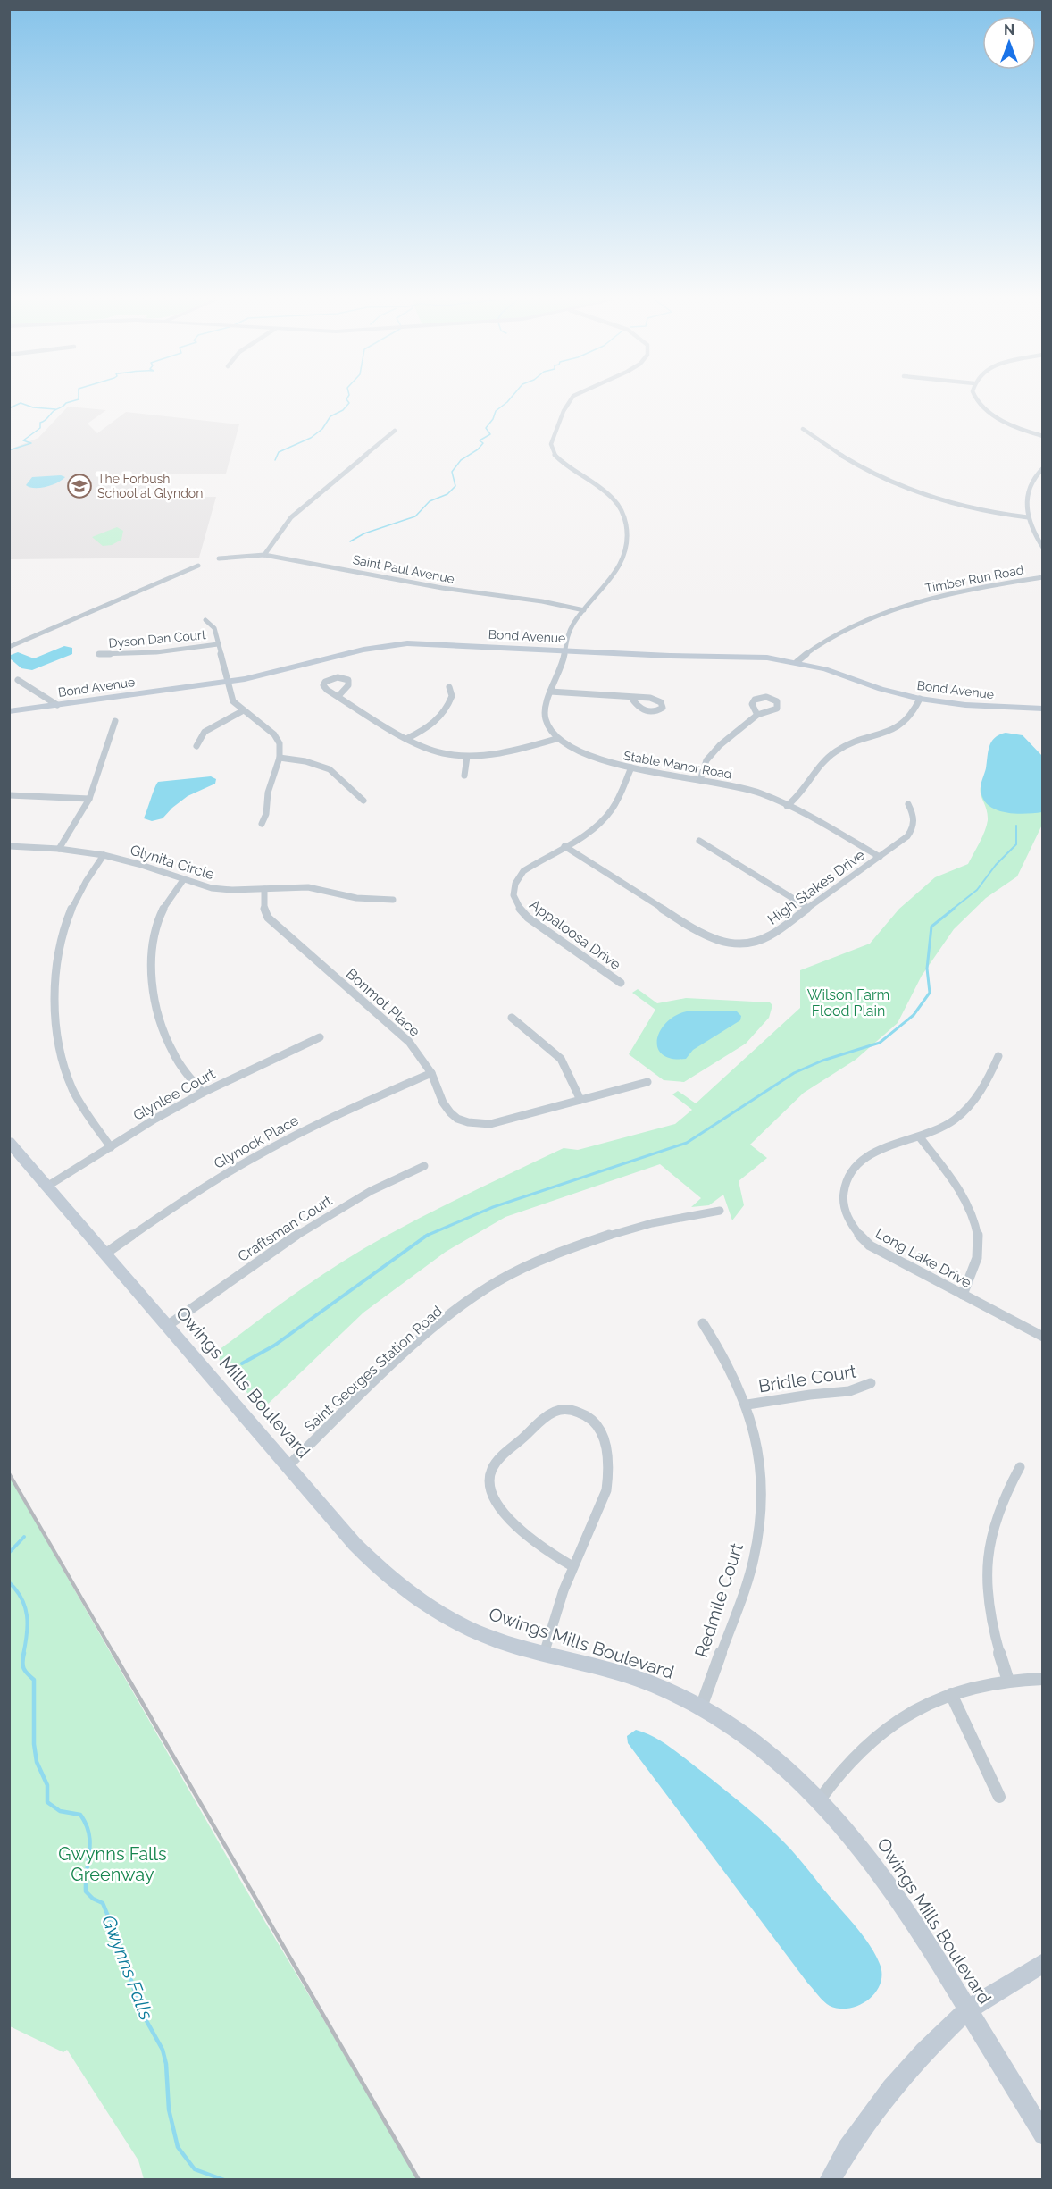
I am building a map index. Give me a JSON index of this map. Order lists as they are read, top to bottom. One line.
{"streets":{"main road":["Bond Avenue","Owings Mills Boulevard"],"street":["Saint Paul Avenue","Timber Run Road","Dyson Dan Court","Stable Manor Road","Glynita Circle","High Stakes Drive","Appaloosa Drive","Bonmot Place","Glynlee Court","Glynock Place","Craftsman Court","Long Lake Drive","Saint Georges Station Road","Bridle Court","Redmile Court"]},"crossings":[["Timber Run Road","Bond Avenue"],["Stable Manor Road","High Stakes Drive"],["Stable Manor Road","Appaloosa Drive"],["Glynita Circle","Bonmot Place"],["High Stakes Drive","Appaloosa Drive"],["Bonmot Place","Glynock Place"],["Glynlee Court","Owings Mills Boulevard"],["Glynock Place","Owings Mills Boulevard"],["Craftsman Court","Owings Mills Boulevard"],["Saint Georges Station Road","Owings Mills Boulevard"],["Bridle Court","Redmile Court"],["Owings Mills Boulevard","Redmile Court"]],"water":["Gwynns Falls"],"parks":["Wilson Farm Flood Plain","Gwynns Falls Greenway"],"places":{"school or university":["The Forbush School at Glyndon"]},"north":"top"}
